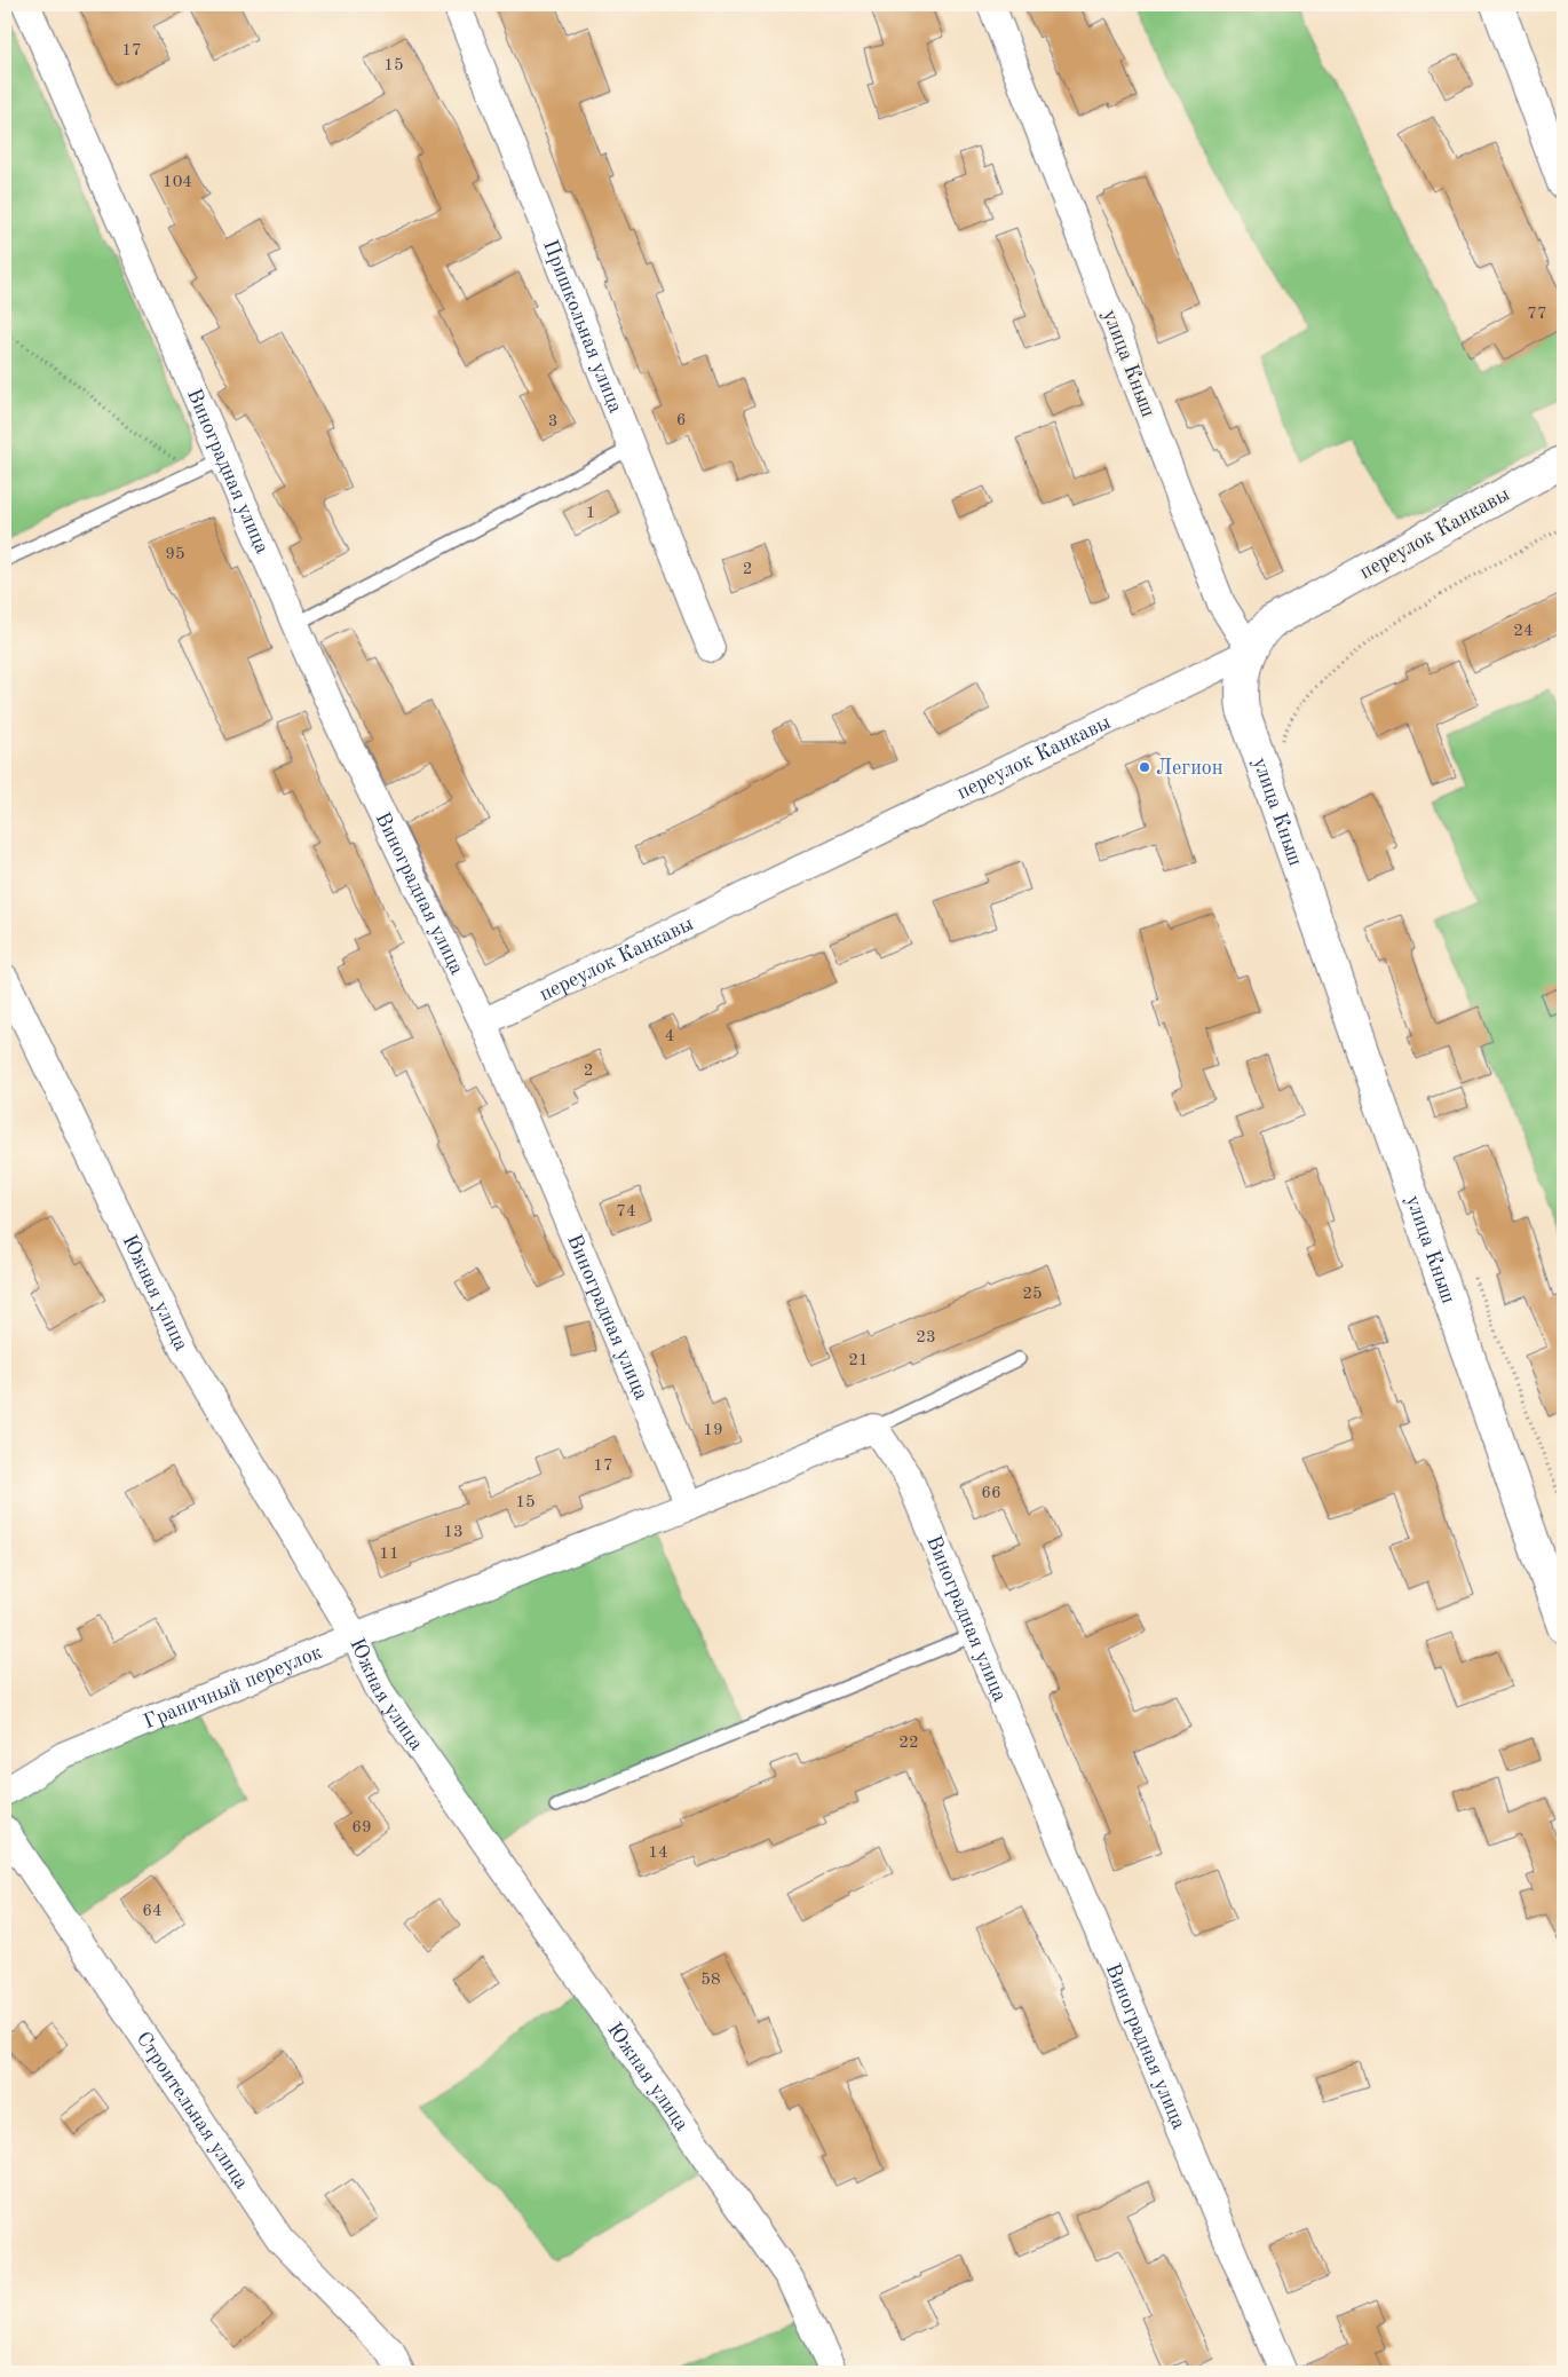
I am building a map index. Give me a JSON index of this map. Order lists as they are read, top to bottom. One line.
{"streets":{"street":["Пришкольная улица","улица Кныш","Виноградная улица","переулок Канкавы","Южная улица","Граничный переулок","Строительная улица"]},"crossings":[["улица Кныш","переулок Канкавы"],["Виноградная улица","переулок Канкавы"],["Виноградная улица","Граничный переулок"],["Южная улица","Граничный переулок"]],"places":["Легион"],"house_numbers":["17","15","104","77","6","3","1","95","2","24","4","2","74","25","23","21","19","17","66","15","13","11","22","69","14","64","58"]}
